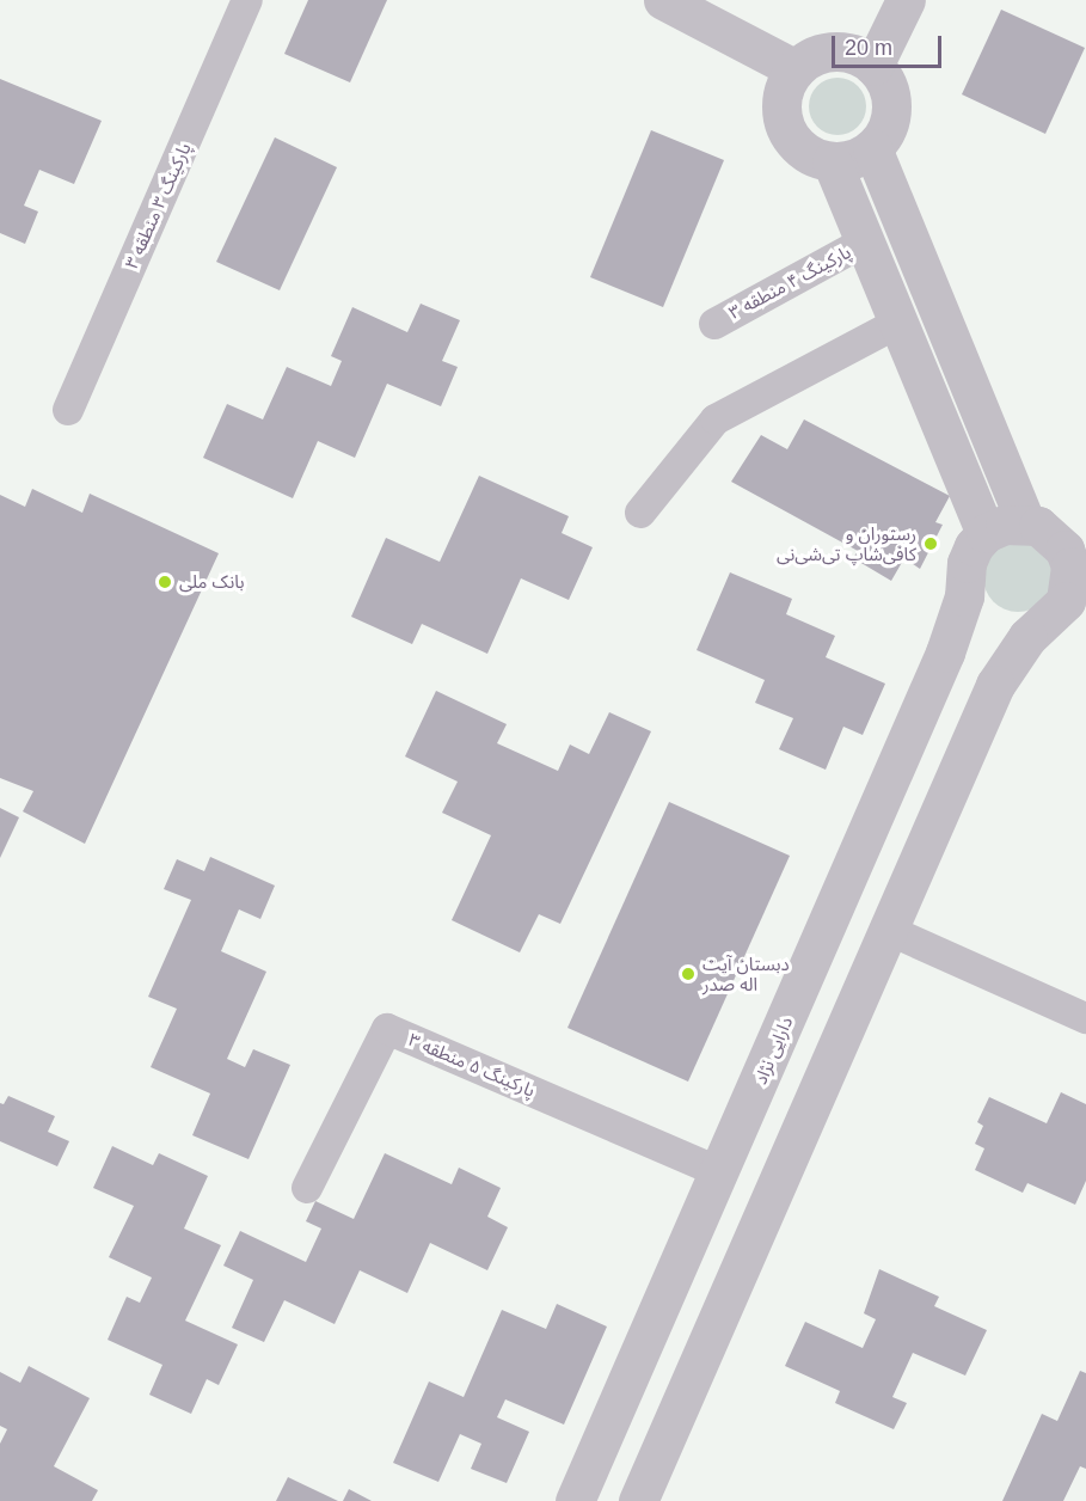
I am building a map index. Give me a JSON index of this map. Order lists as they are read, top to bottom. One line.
{"streets":{"street":["پارکینگ ۳ منطقه ۳","پارکینگ ۴ منطقه ۳","دارایی نژاد","پارکینگ ۵ منطقه ۳"]},"crossings":[["دارایی نژاد","پارکینگ ۵ منطقه ۳"]],"places":["رستوران و کافی‌شاپ تی‌شی‌نی","بانک ملی","دبستان آیت اله صدر"],"scale_bar":"20 m"}
